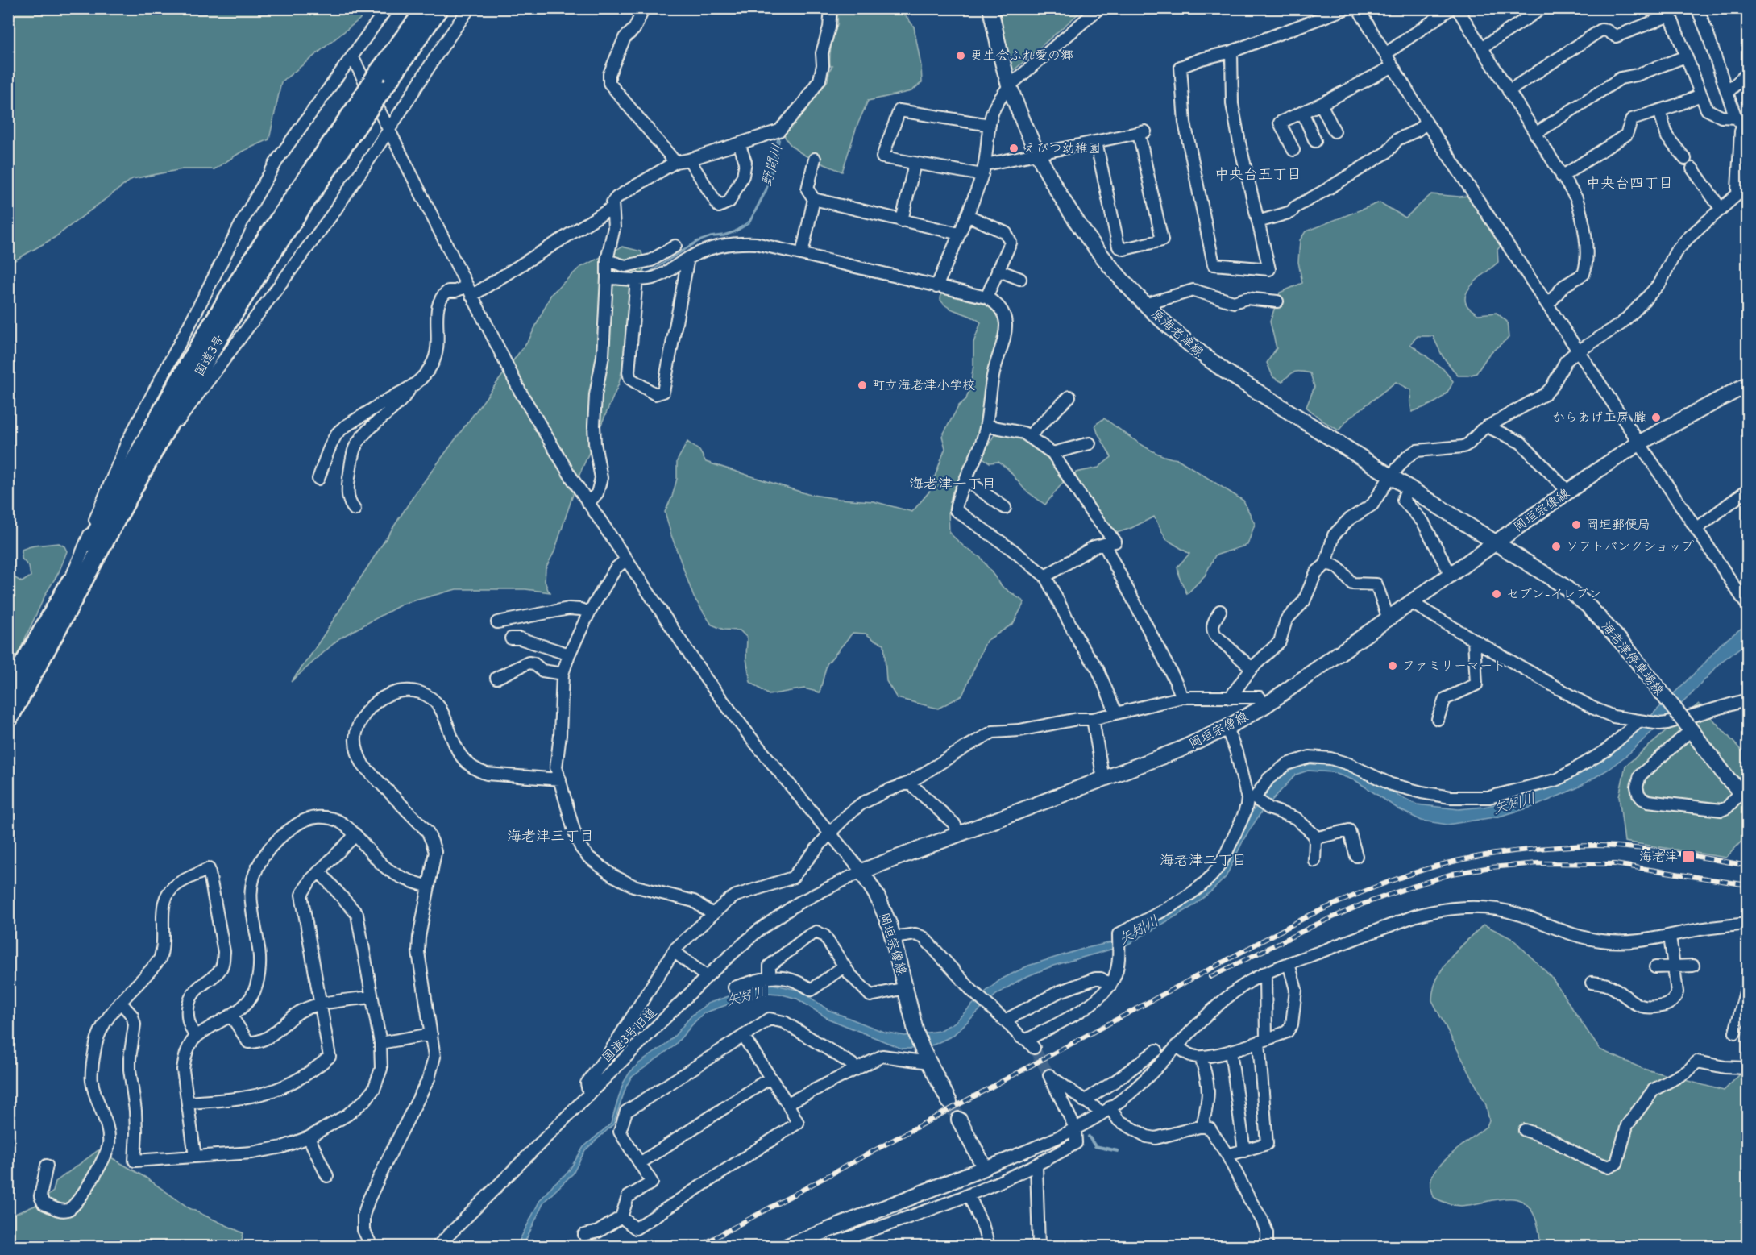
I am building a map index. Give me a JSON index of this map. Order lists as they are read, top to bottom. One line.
{"streets":{"highway":["国道3号"],"main road":["原海老津線","岡垣宗像線","海老津停車場線"],"street":["国道3号旧道"]},"crossings":[["原海老津線","岡垣宗像線"],["原海老津線","海老津停車場線"],["岡垣宗像線","海老津停車場線"],["岡垣宗像線","国道3号旧道"]],"districts":["中央台五丁目","中央台四丁目","海老津一丁目","海老津三丁目","海老津二丁目"],"water":["野間川","矢矧川"],"places":{"other":["更生会ふれ愛の郷","えびつ幼稚園","町立海老津小学校","からあげ工房 朧","岡垣郵便局","ソフトバンクショップ","セブン-イレブン","ファミリーマート"],"transit":["海老津"]}}
